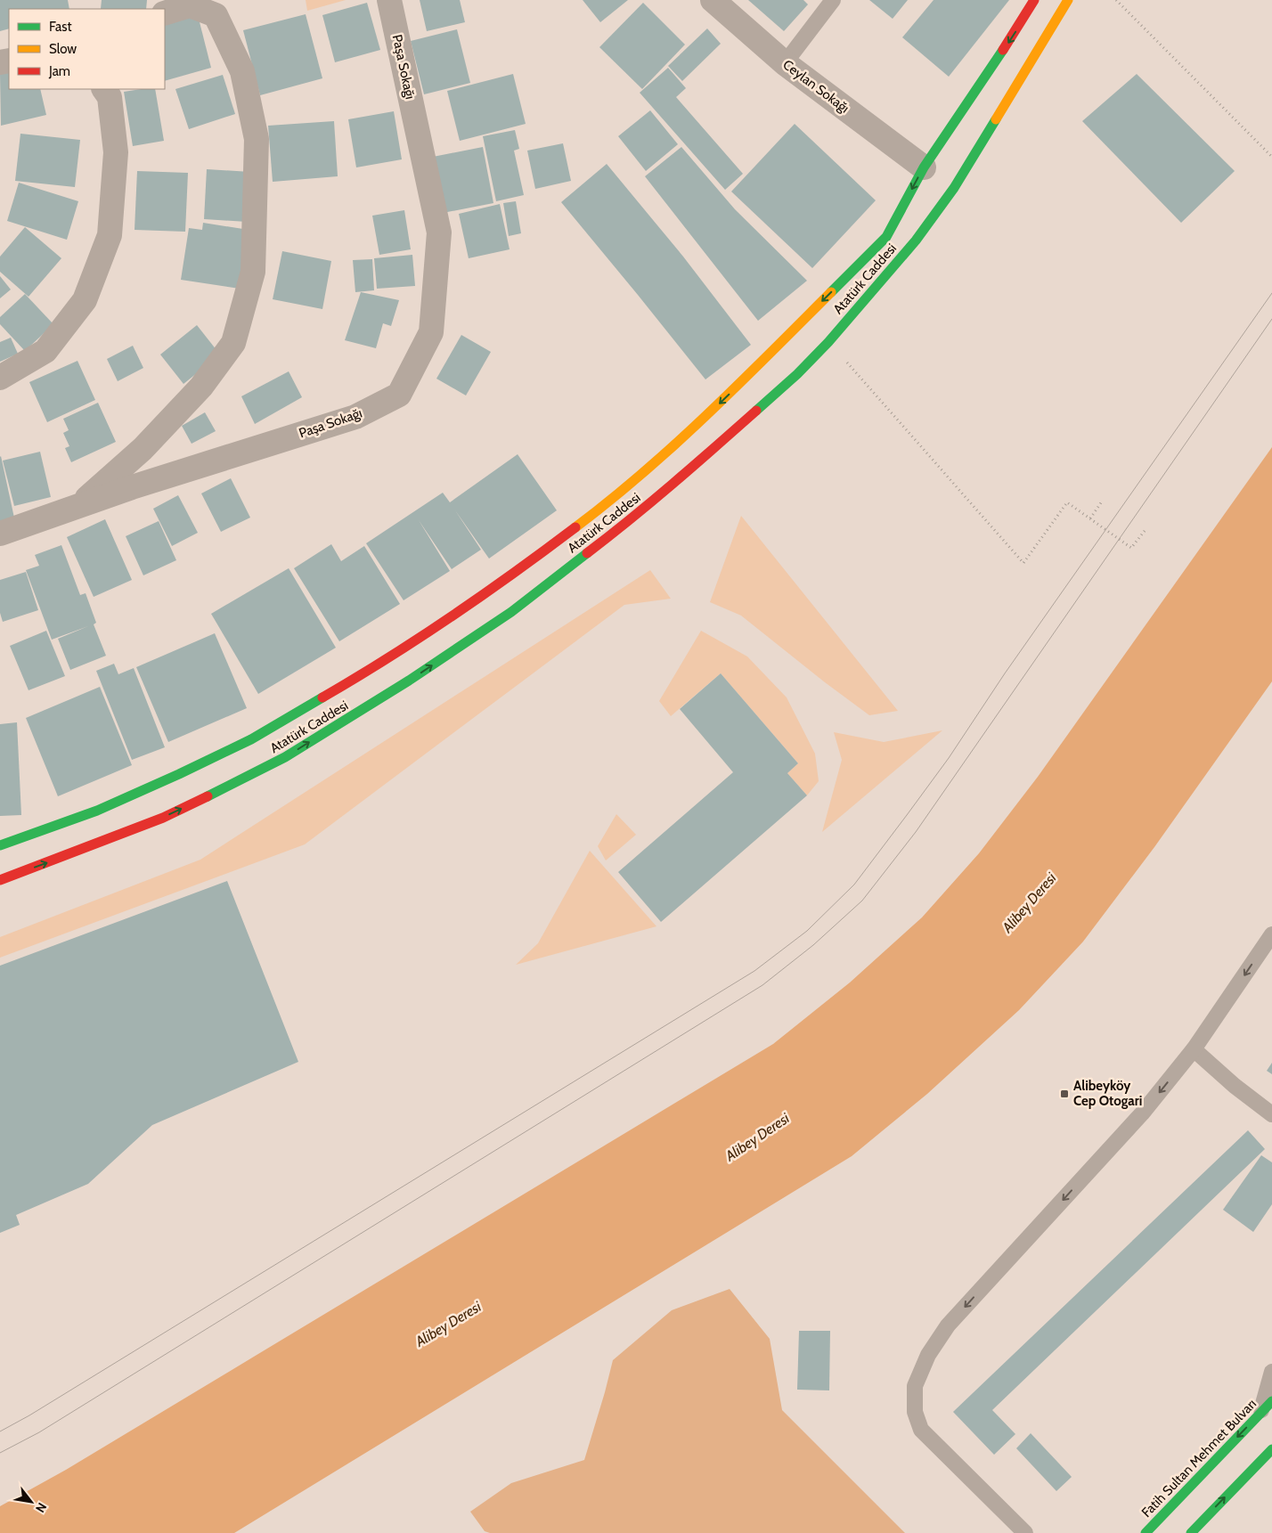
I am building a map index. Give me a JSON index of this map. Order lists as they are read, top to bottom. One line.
{"streets":{"main road":["Atatürk Caddesi","Fatih Sultan Mehmet Bulvarı"],"street":["Paşa Sokağı","Ceylan Sokağı"]},"crossings":[["Ceylan Sokağı","Atatürk Caddesi"]],"water":["Alibey Deresi"],"places":{"transit":["Alibeyköy Cep Otogari"]},"legend":["Fast","Slow","Jam"],"north":"bottom right"}
